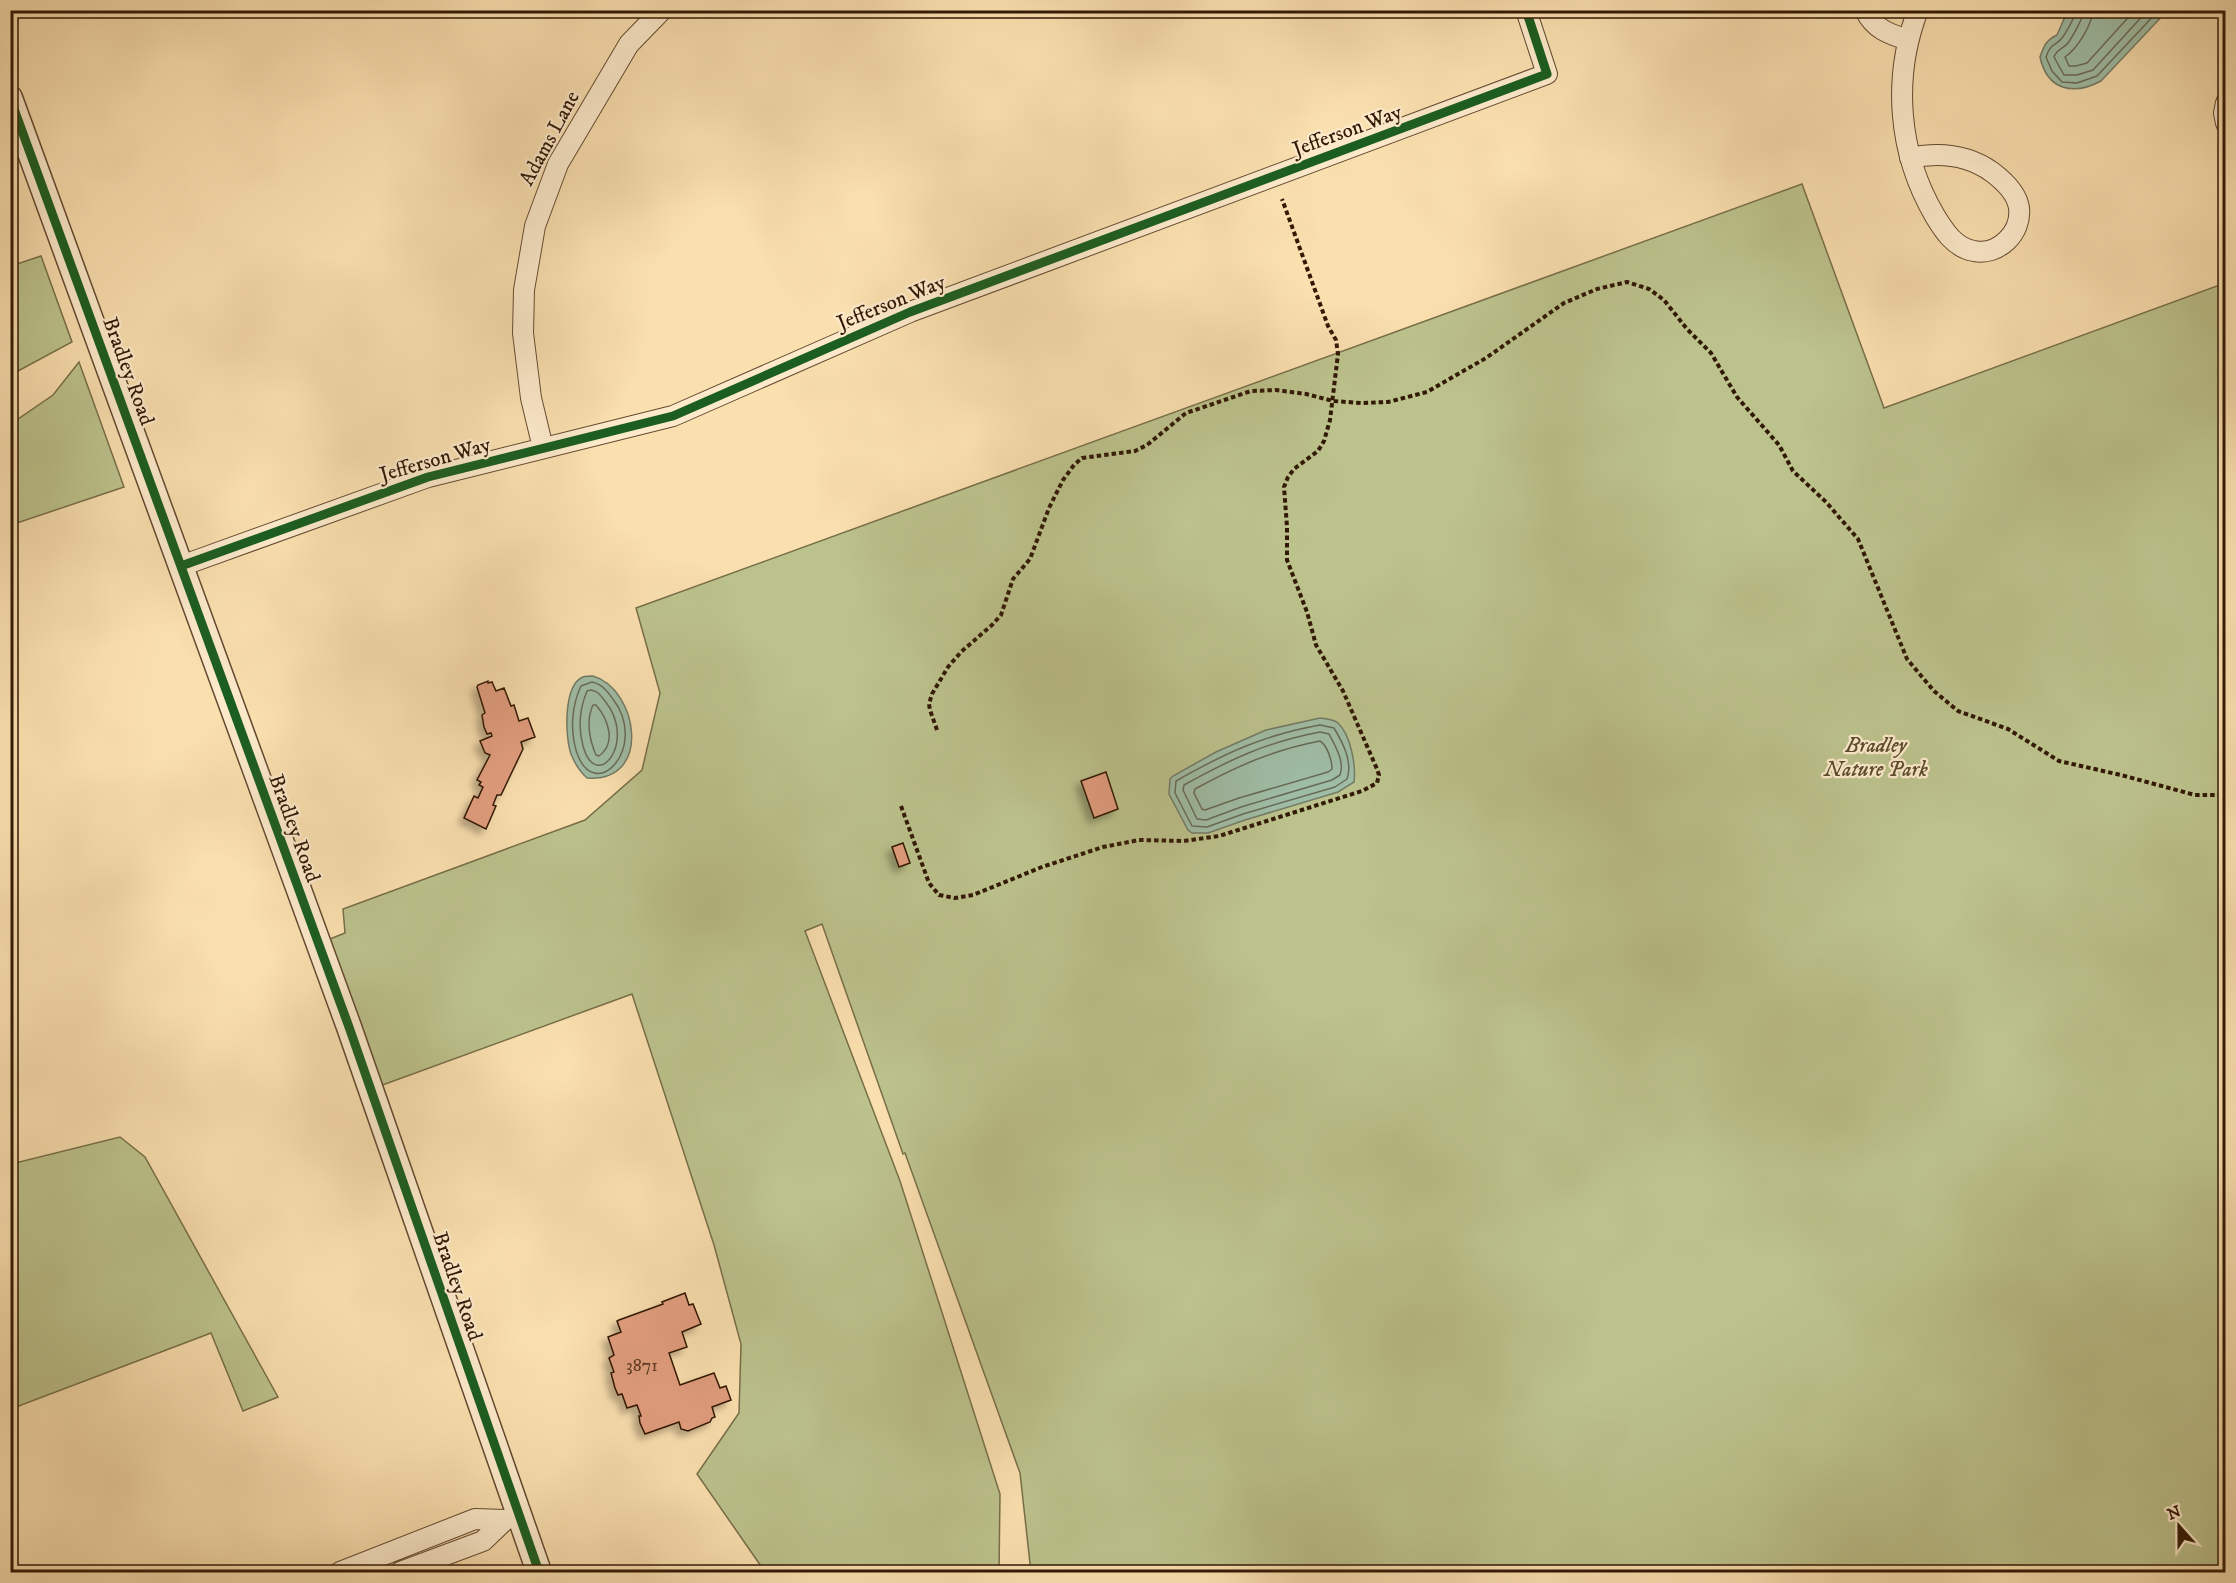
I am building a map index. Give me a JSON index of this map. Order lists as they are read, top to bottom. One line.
{"streets":{"street":["Jefferson Way","Adams Lane","Bradley Road"]},"crossings":[["Jefferson Way","Adams Lane"],["Jefferson Way","Bradley Road"]],"parks":["Bradley Nature Park"],"house_numbers":["3871"],"north":"top"}
